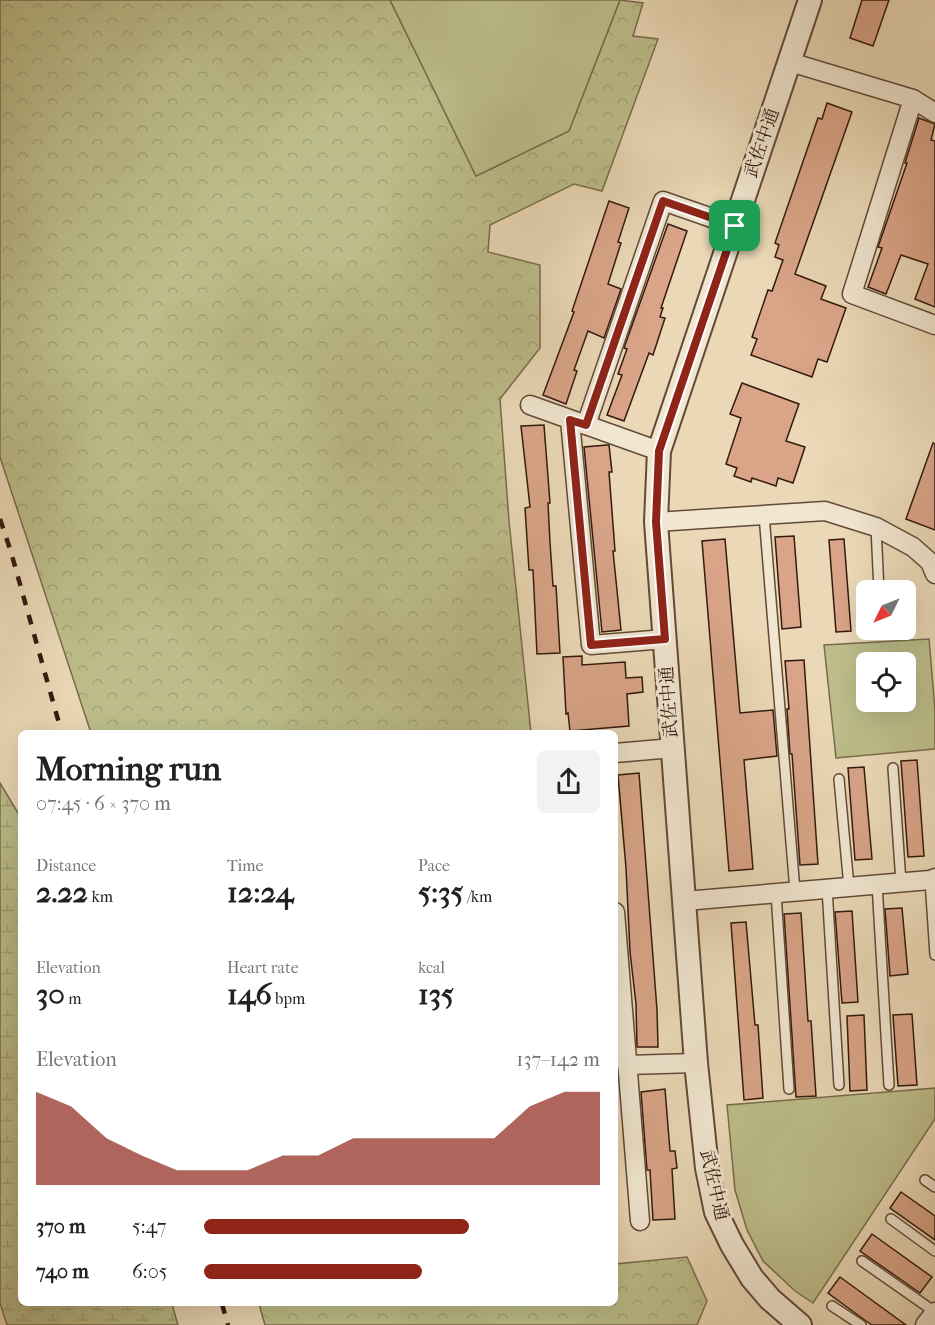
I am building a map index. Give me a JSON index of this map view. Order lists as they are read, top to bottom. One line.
{"streets":{"street":["武佐中通"]},"north":"bottom left","page":{"heading":["Morning run","07:45 · 6 × 370 m"],"stats":[["Distance","2.22 km"],["Time","12:24"],["Pace","5:35 /km"],["Elevation","30 m"],["Heart rate","146 bpm"],["kcal","135"]],"chart":["Elevation","137–142 m"],"list":[{"name":"370 m","note":"5:47"},{"name":"740 m","note":"6:05"}]}}
